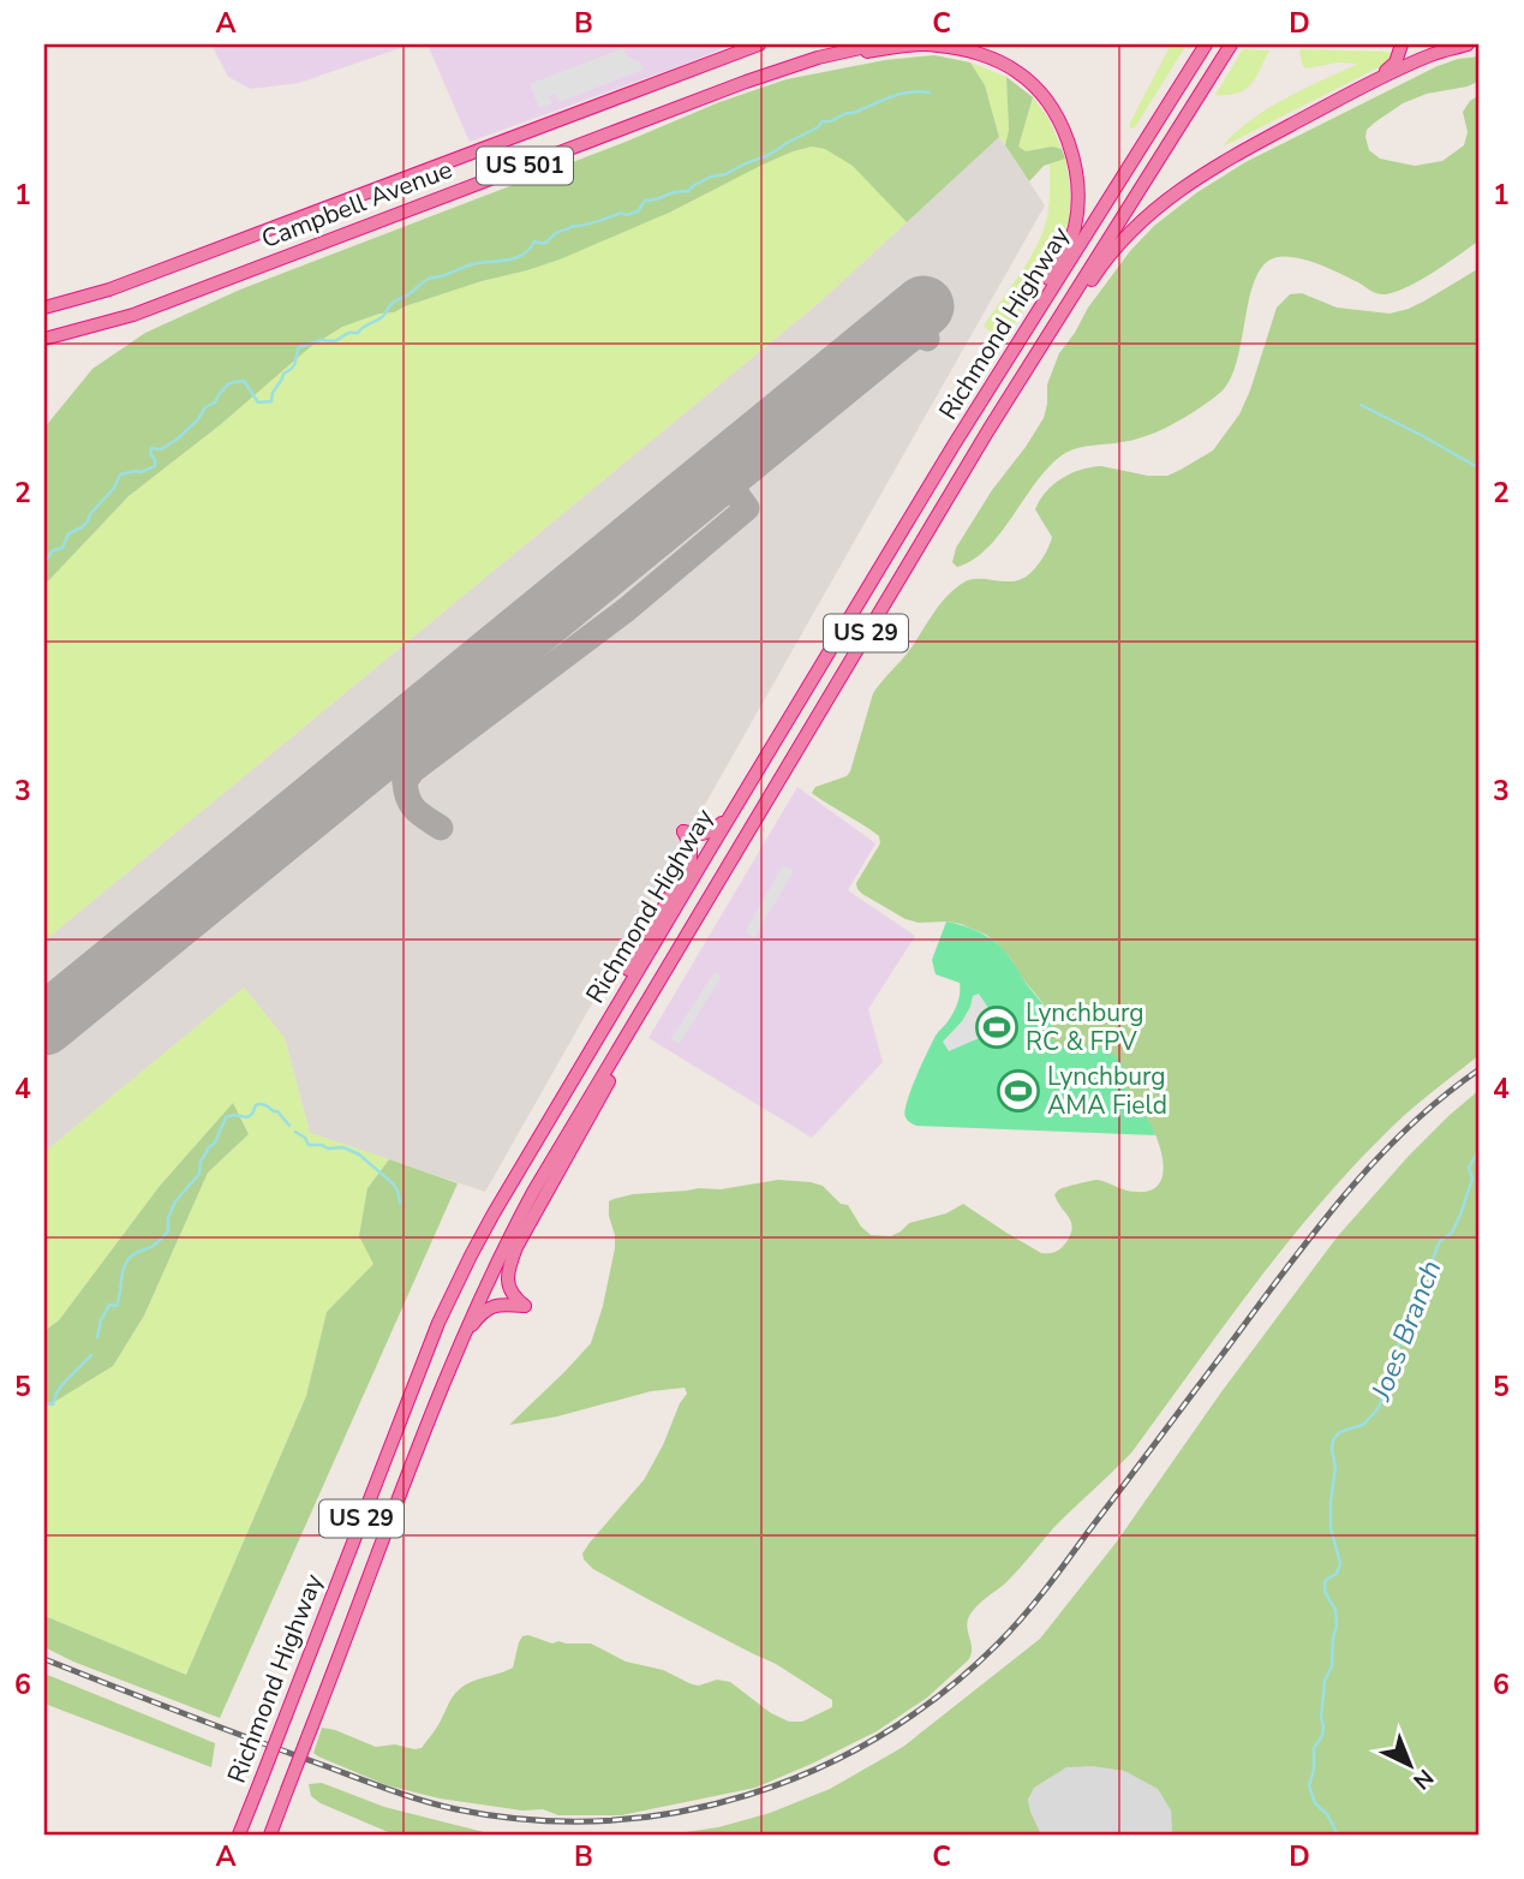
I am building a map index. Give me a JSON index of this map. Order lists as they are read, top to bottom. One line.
{"streets":{"highway":["US 501","Campbell Avenue","Richmond Highway","US 29"]},"crossings":[["Richmond Highway","US 29"]],"water":["Joes Branch"],"places":{"sports":["Lynchburg RC & FPV","Lynchburg AMA Field"]},"north":"bottom right","grid":{"columns":["A","B","C","D"],"rows":["1","2","3","4","5","6"]}}
